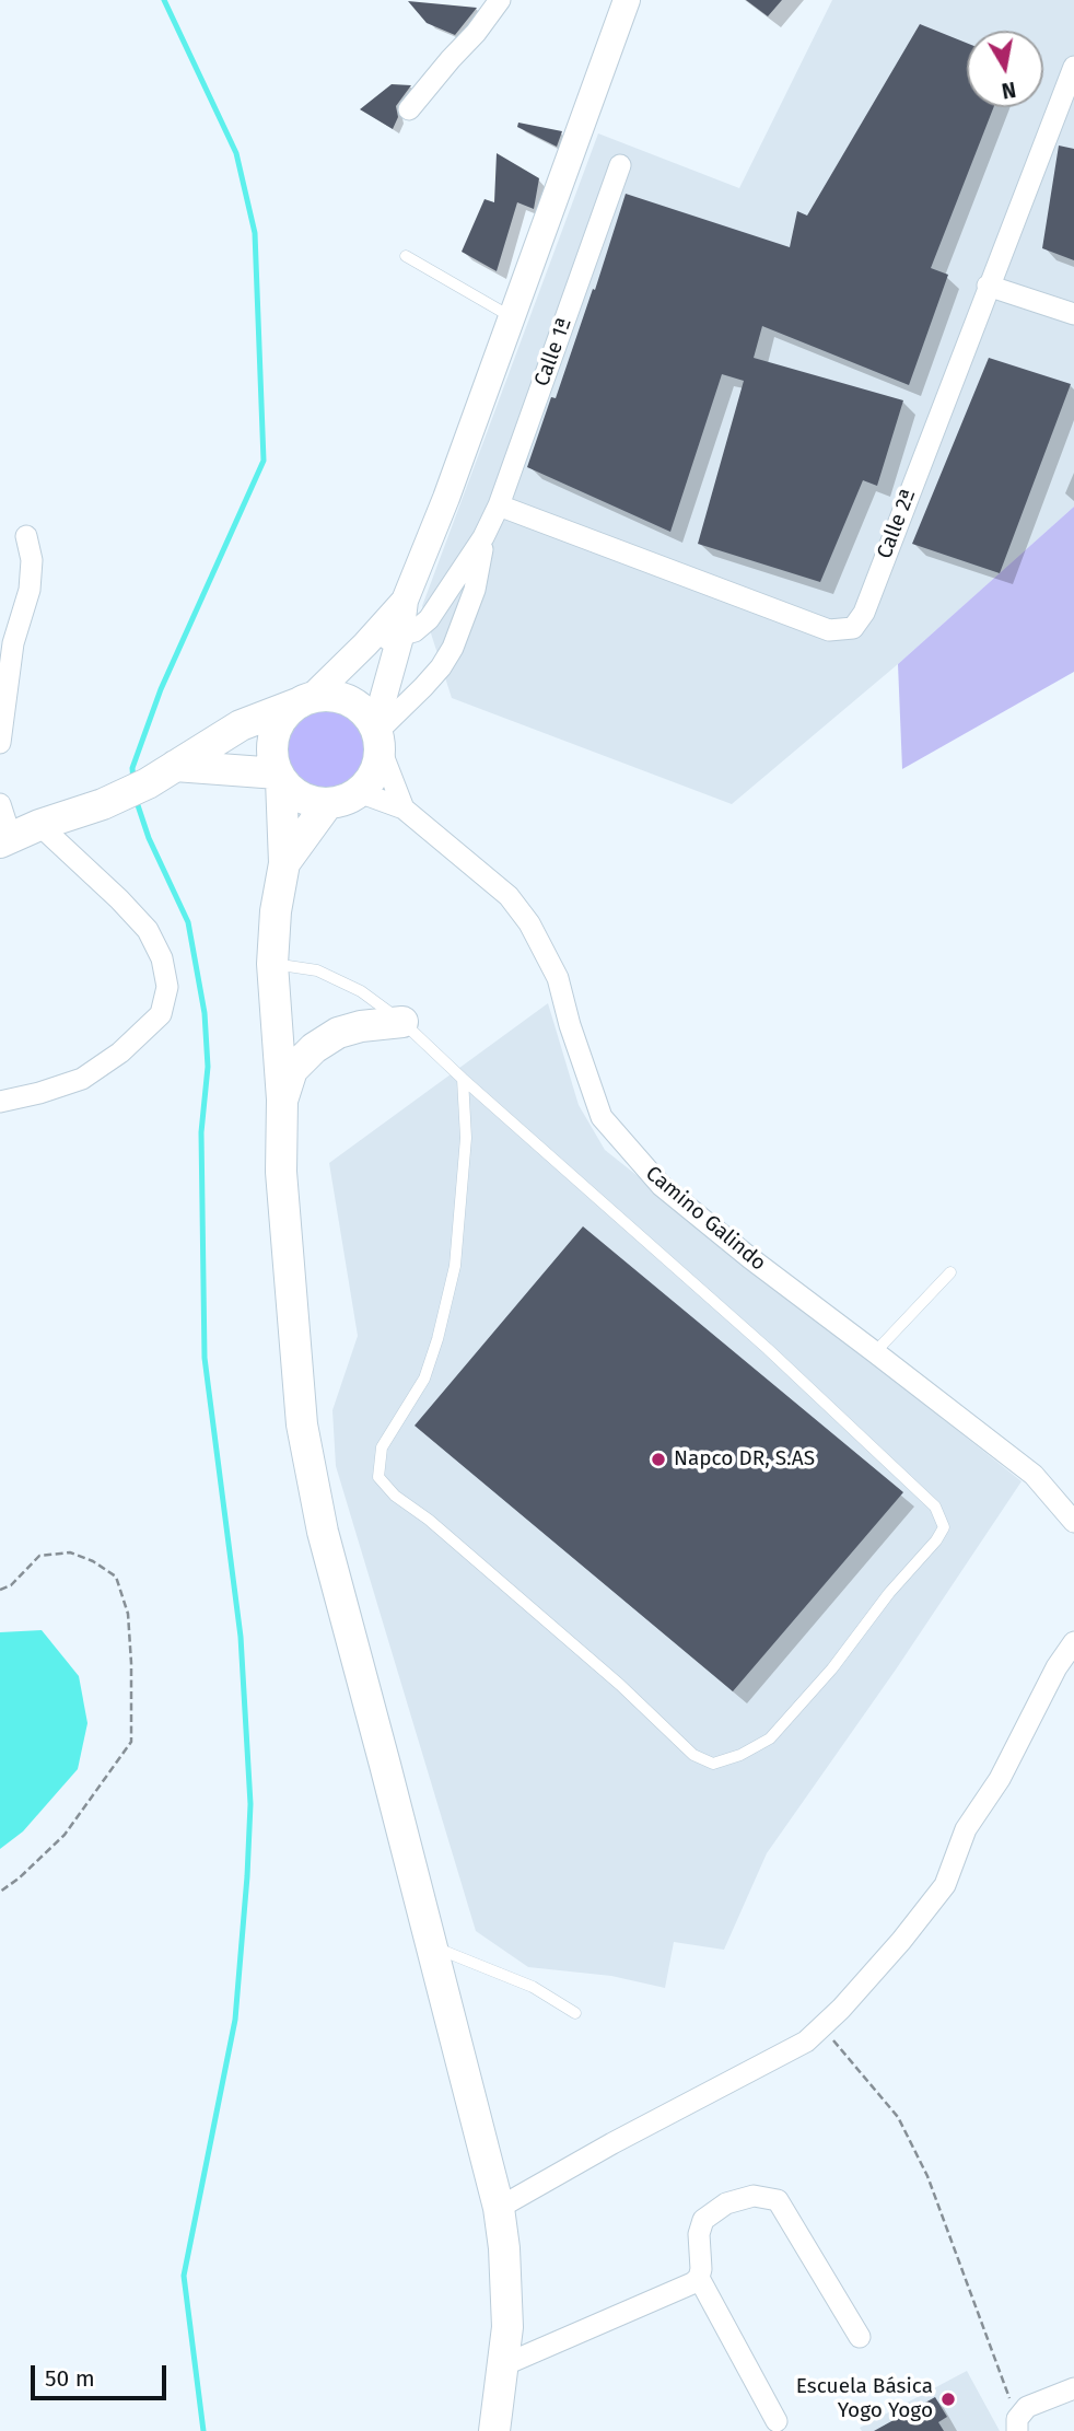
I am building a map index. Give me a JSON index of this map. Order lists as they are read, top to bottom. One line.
{"streets":{"street":["Calle 1ª","Calle 2ª","Camino Galindo"]},"crossings":[["Calle 1ª","Calle 2ª"],["Calle 1ª","Camino Galindo"]],"places":["Napco DR, S.AS","Escuela Básica Yogo Yogo"],"scale_bar":"50 m","north":"bottom"}
